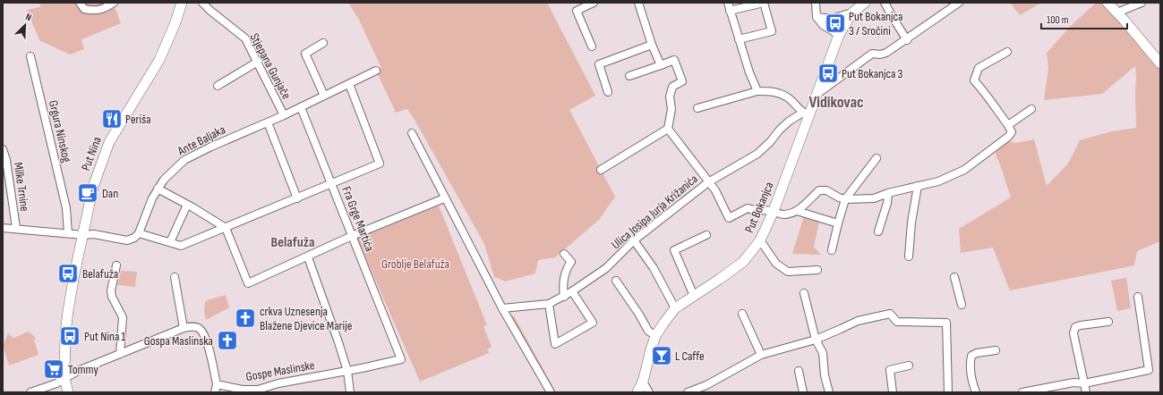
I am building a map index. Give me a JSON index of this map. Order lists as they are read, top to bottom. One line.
{"streets":{"main road":["Put Nina","Put Bokanjca"],"street":["Stjepana Gunjače","Grgura Ninskog","Ante Baljaka","Milke Trnine","Ulica Josipa Jurja Križanića","Fra Grge Martića","Gospe Maslinske"]},"crossings":[["Stjepana Gunjače","Ante Baljaka"],["Ante Baljaka","Fra Grge Martića"],["Put Bokanjca","Ulica Josipa Jurja Križanića"],["Fra Grge Martića","Gospe Maslinske"]],"districts":["Vidikovac","Belafuža"],"parks":["Groblje Belafuža"],"places":{"bus stop":["Put Bokanjca 3 / Sročini","Put Bokanjca 3","Belafuža","Put Nina 1"],"restaurant":["Periša"],"cafe":["Dan"],"church":["crkva Uznesenja Blažene Djevice Marije","Gospa Maslinska"],"bar":["L Caffe"],"supermarket":["Tommy"]},"scale_bar":"100 m","north":"top right"}
